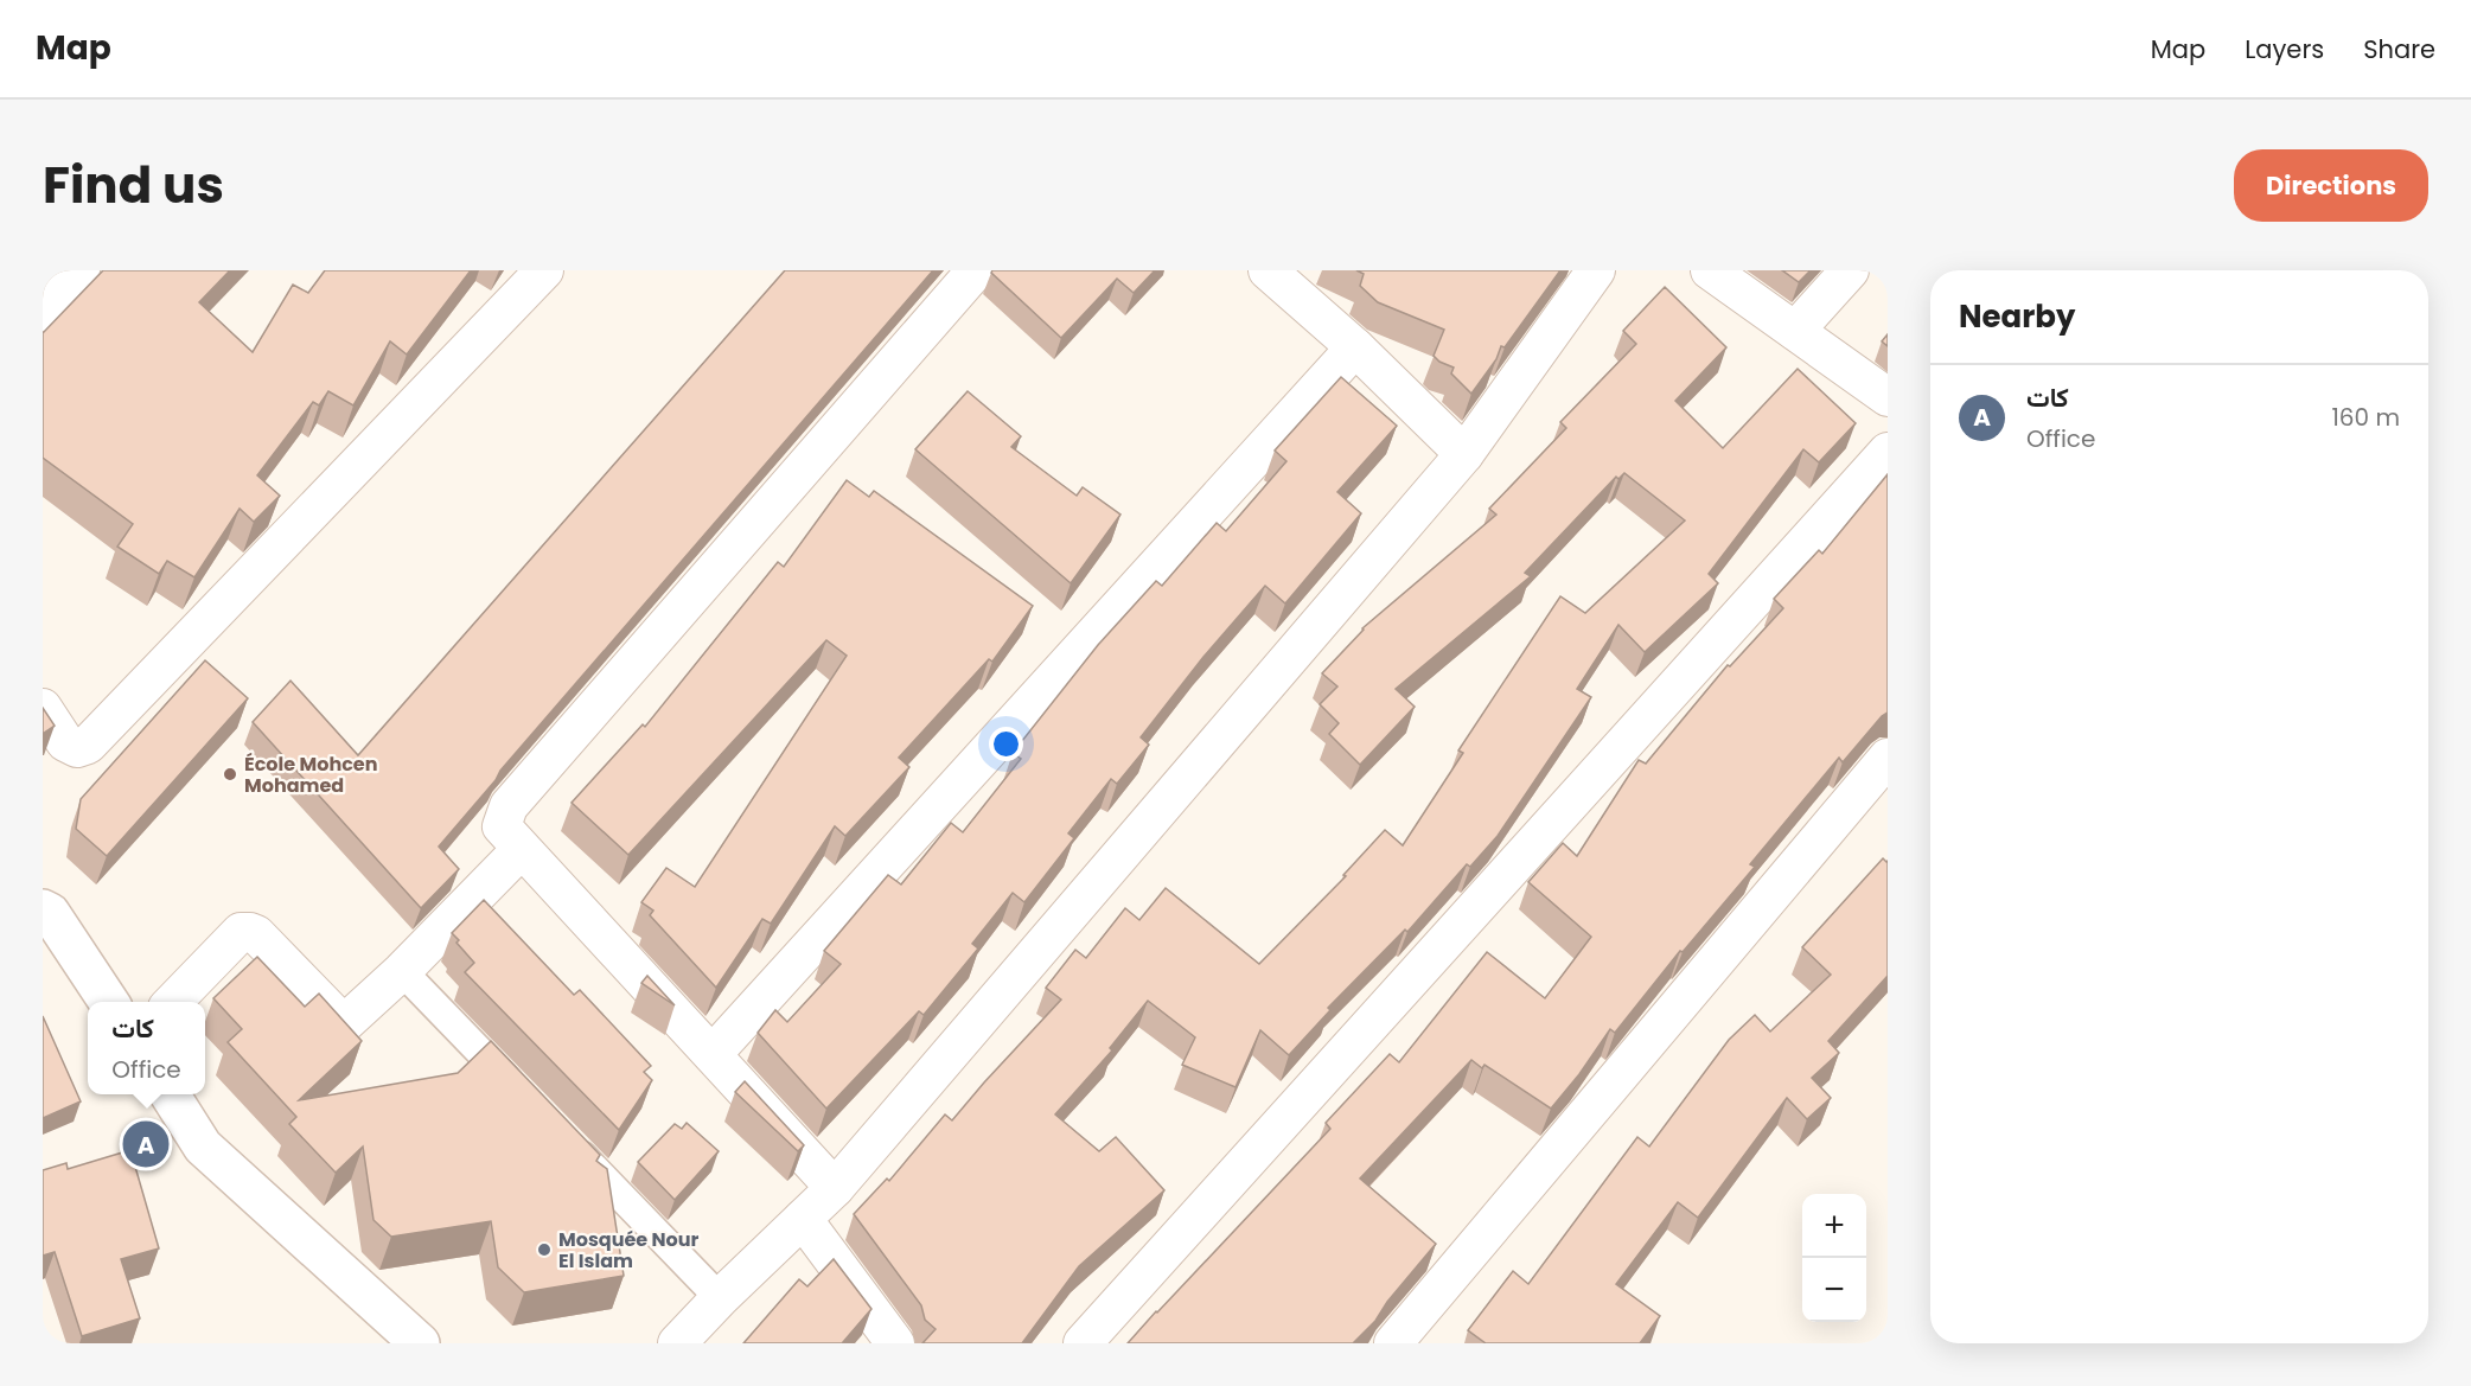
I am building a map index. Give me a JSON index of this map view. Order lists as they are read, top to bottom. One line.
{"places":["École Mohcen Mohamed","Mosquée Nour El Islam"],"page":{"header":"Map","nav":["Map","Layers","Share"],"title":"Find us","buttons":"Directions","heading":"Nearby","list":[{"mark":"A","name":"كات","note":"Office","value":"160 m"}],"popup":["كات","Office"],"pins":"A","map_buttons":["+","−"]}}
